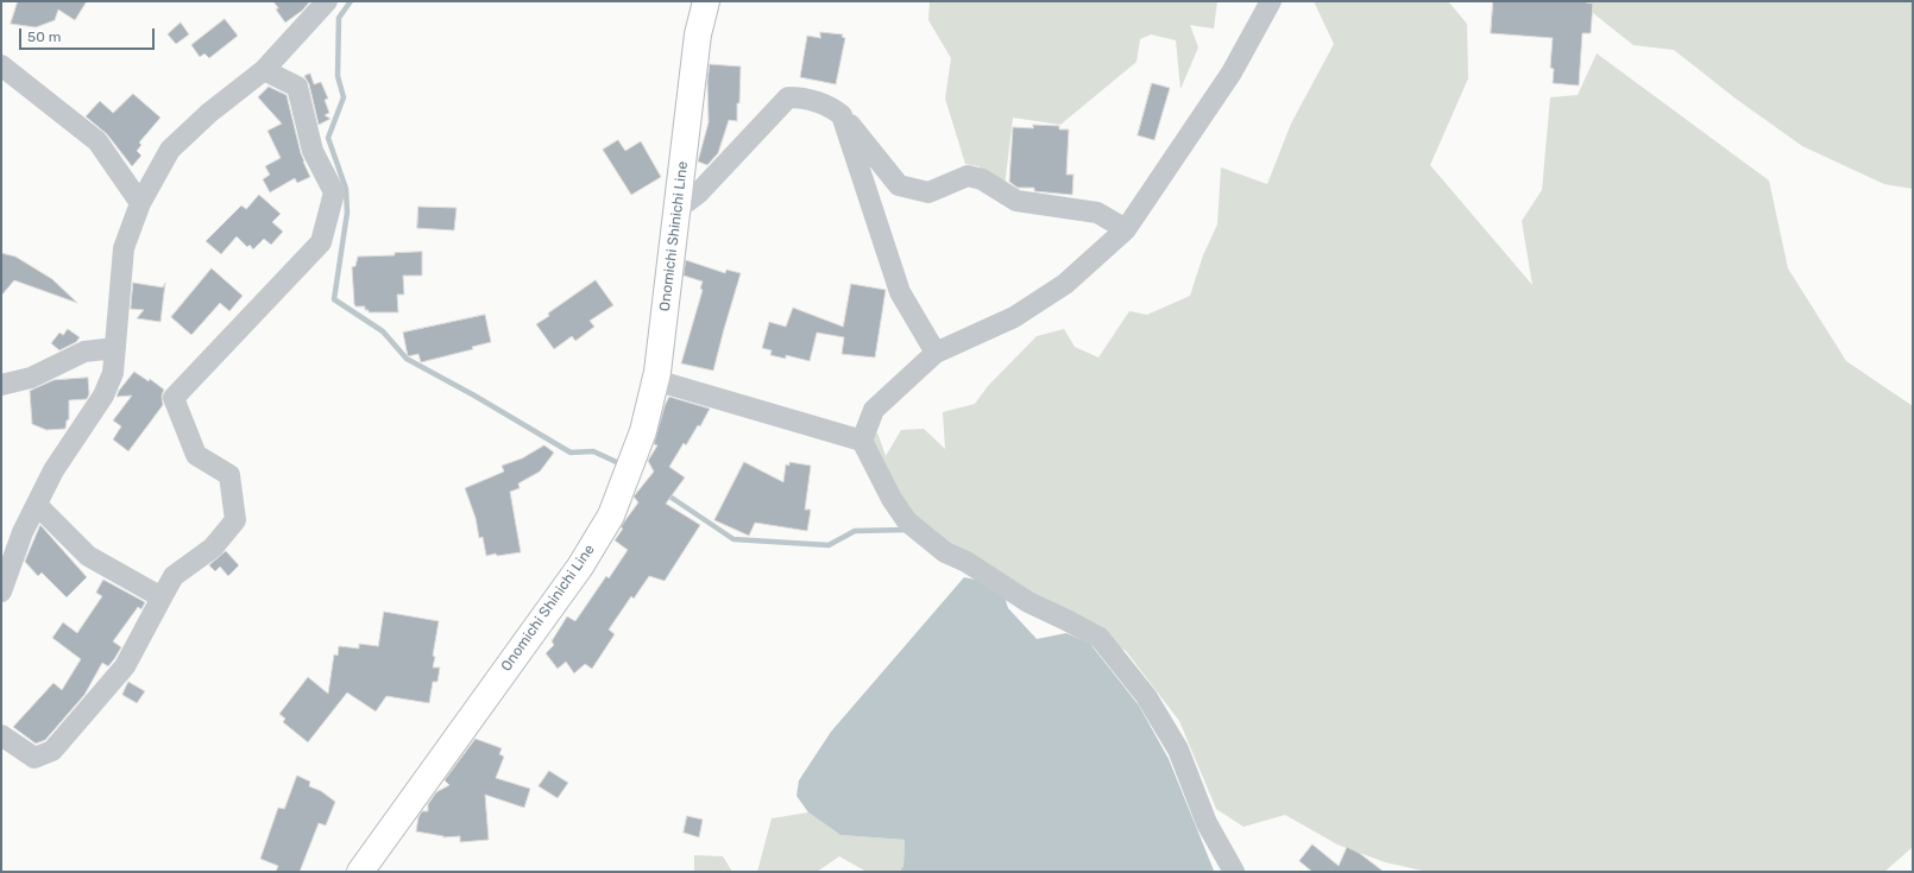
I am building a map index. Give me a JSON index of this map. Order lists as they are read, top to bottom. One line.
{"streets":{"main road":["Onomichi Shinichi Line"]},"scale_bar":"50 m"}
